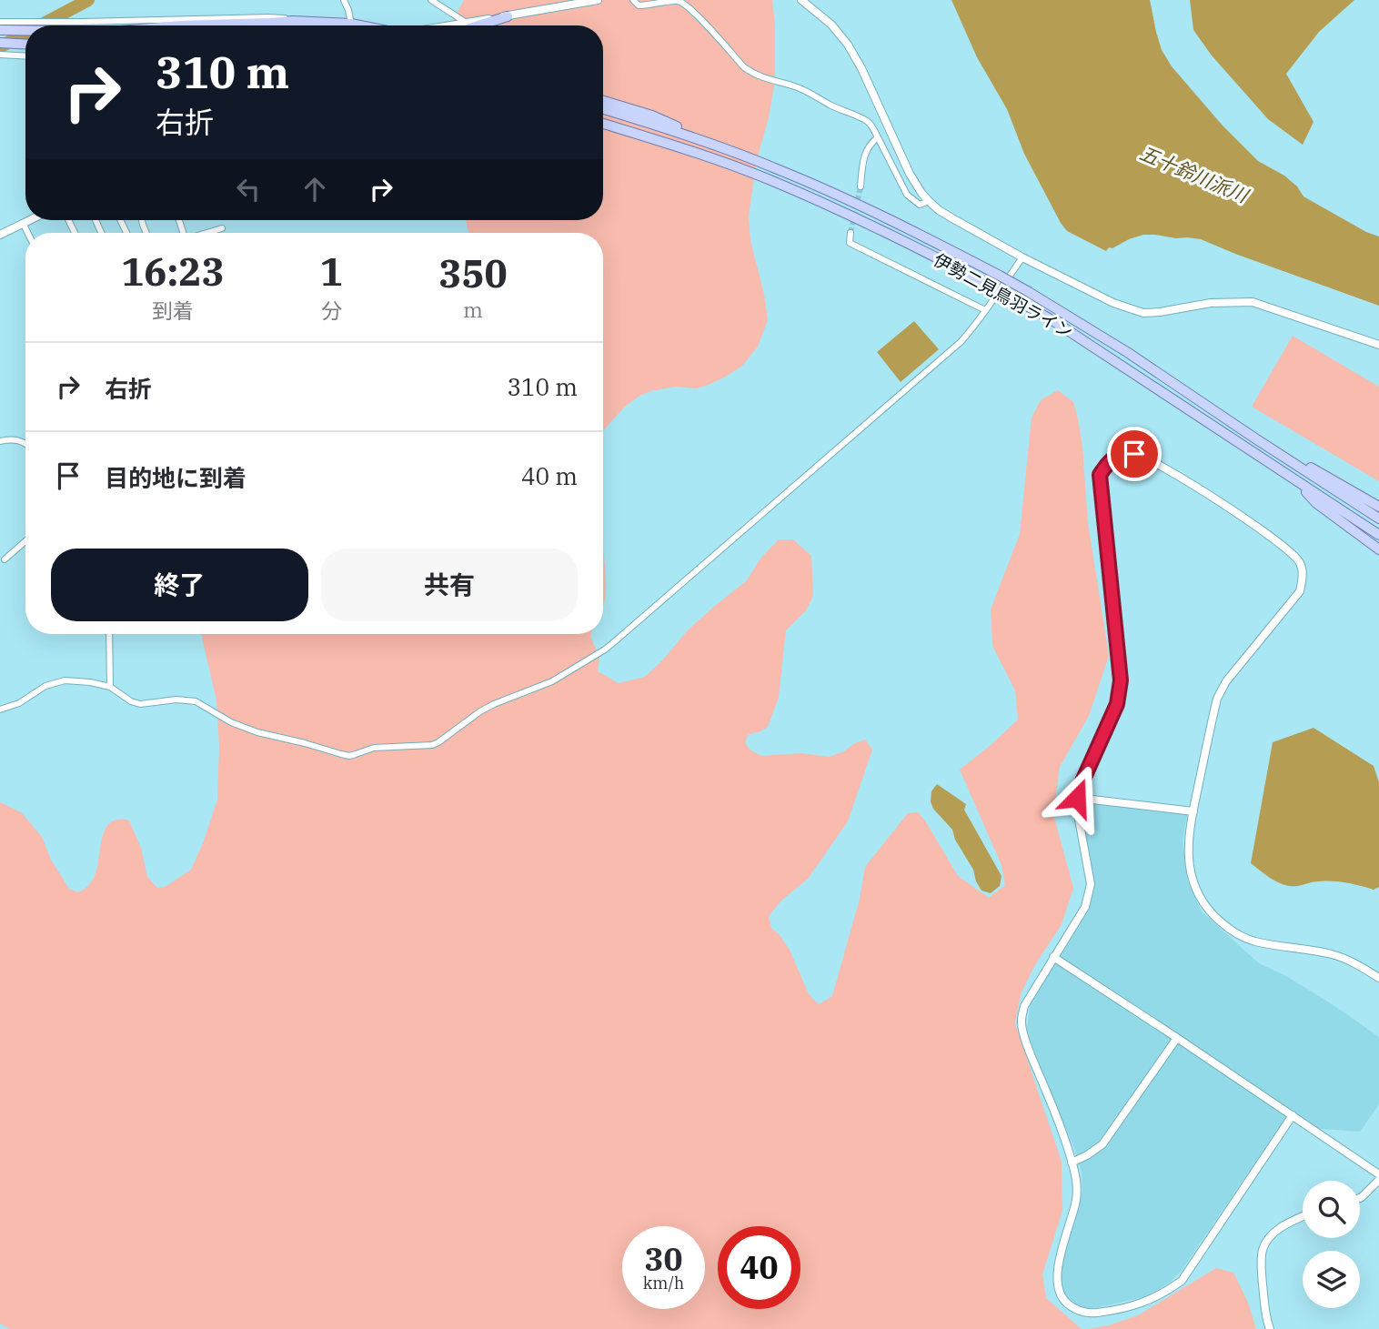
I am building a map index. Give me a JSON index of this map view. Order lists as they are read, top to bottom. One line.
{"streets":{"main road":["伊勢二見鳥羽ライン"]},"water":["五十鈴川派川"],"page":{"turn":["310 m","右折"],"eta":["16:23","到着","1","分","350","m"],"list":[{"name":"右折","value":"310 m"},{"name":"目的地に到着","value":"40 m"}],"buttons":["終了","共有"],"speed":"30 km/h","limit":"40"}}
